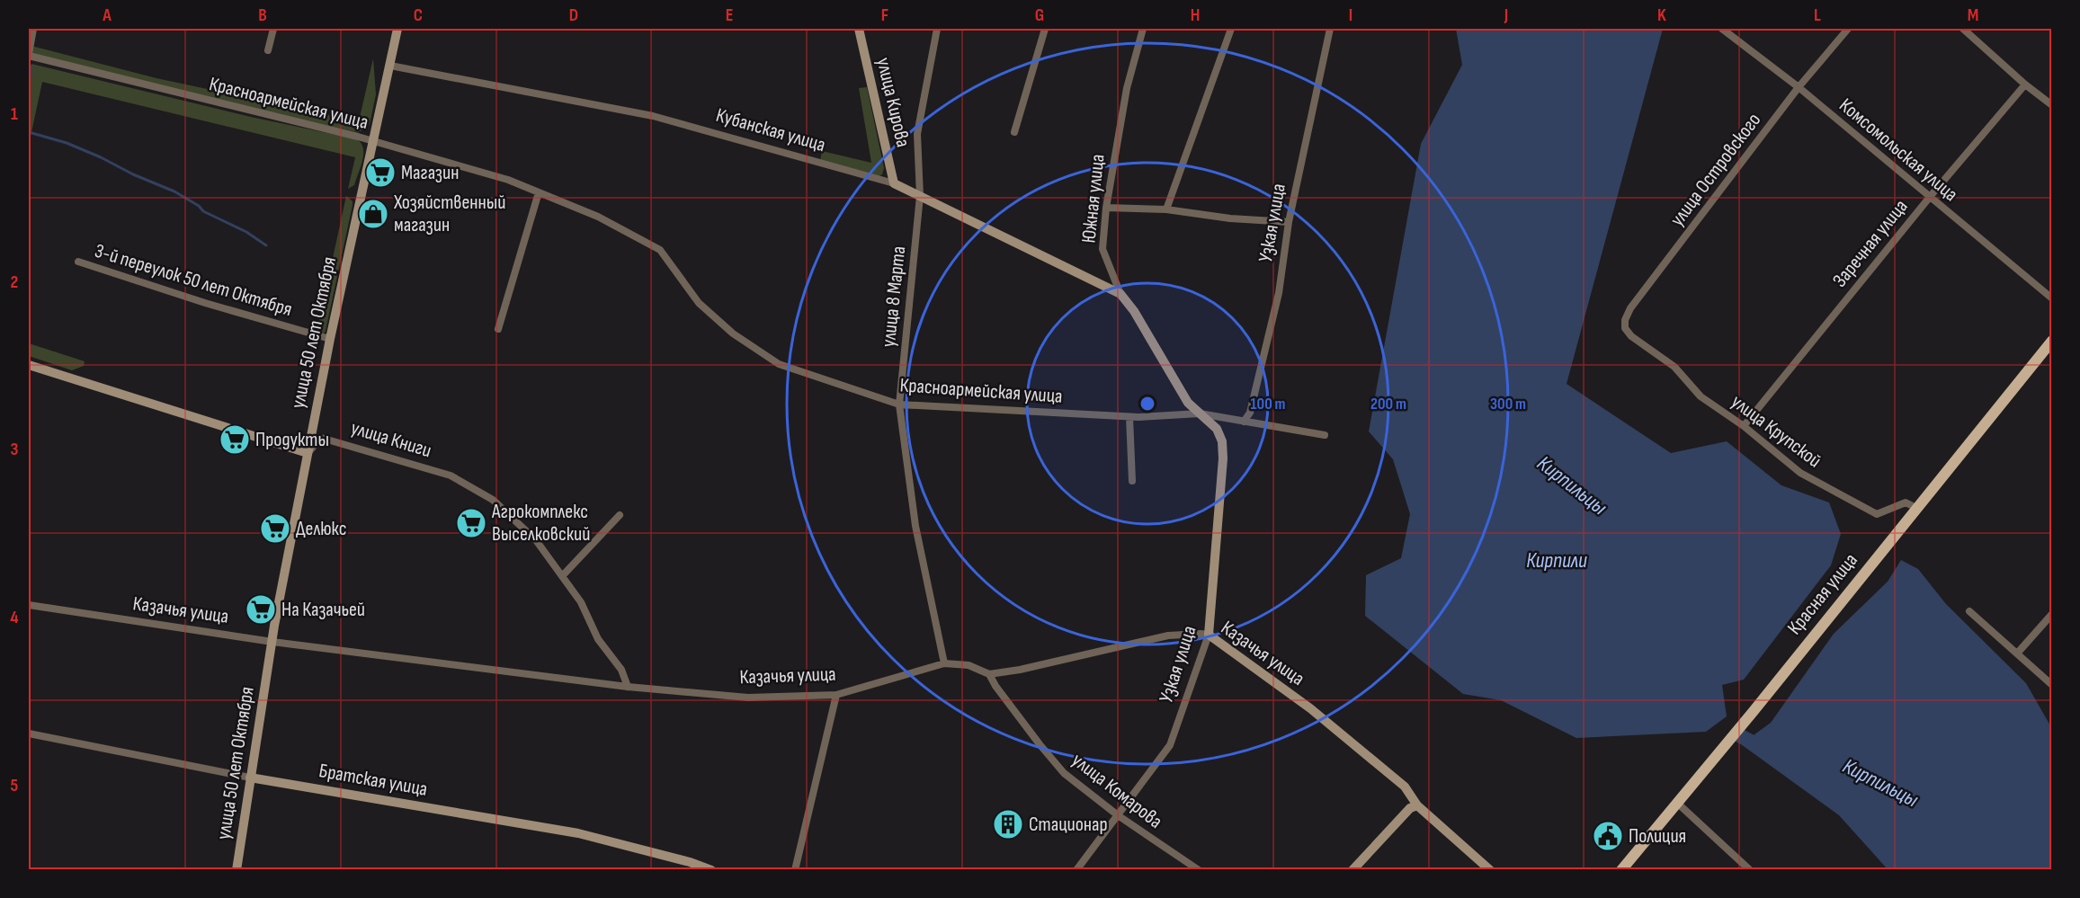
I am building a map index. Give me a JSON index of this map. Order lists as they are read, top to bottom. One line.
{"streets":{"main road":["улица Кирова","Кубанская улица","Южная улица","Узкая улица","улица 50 лет Октября","Красная улица","Казачья улица","Братская улица"],"street":["Красноармейская улица","Комсомольская улица","улица Островского","Заречная улица","3-й переулок 50 лет Октября","улица 8 Марта","улица Крупской","улица Книги","улица Комарова"]},"crossings":[["улица Кирова","Кубанская улица"],["Красноармейская улица","Южная улица"],["Красноармейская улица","Узкая улица"],["Красноармейская улица","улица 8 Марта"],["Красноармейская улица","улица 50 лет Октября"],["Кубанская улица","Южная улица"],["Кубанская улица","улица 8 Марта"],["Кубанская улица","улица 50 лет Октября"],["Комсомольская улица","улица Островского"],["Комсомольская улица","Заречная улица"],["улица Островского","улица Крупской"],["Южная улица","Узкая улица"],["Узкая улица","Казачья улица"],["Узкая улица","улица Комарова"],["Заречная улица","улица Крупской"],["3-й переулок 50 лет Октября","улица 50 лет Октября"],["улица 8 Марта","Казачья улица"],["улица 50 лет Октября","улица Книги"],["улица 50 лет Октября","Казачья улица"],["улица 50 лет Октября","Братская улица"],["улица Крупской","Красная улица"],["улица Книги","Казачья улица"],["Казачья улица","улица Комарова"]],"water":["Кирпильцы","Кирпили"],"places":{"supermarket":["Магазин","Продукты","Агрокомплекс Выселковский","Делюкс","На Казачьей"],"shop":["Хозяйственный магазин"],"building":["Стационар"],"public building":["Полиция"]},"grid":{"columns":["A","B","C","D","E","F","G","H","I","J","K","L","M"],"rows":["1","2","3","4","5"]},"rings":["100 m","200 m","300 m"]}
